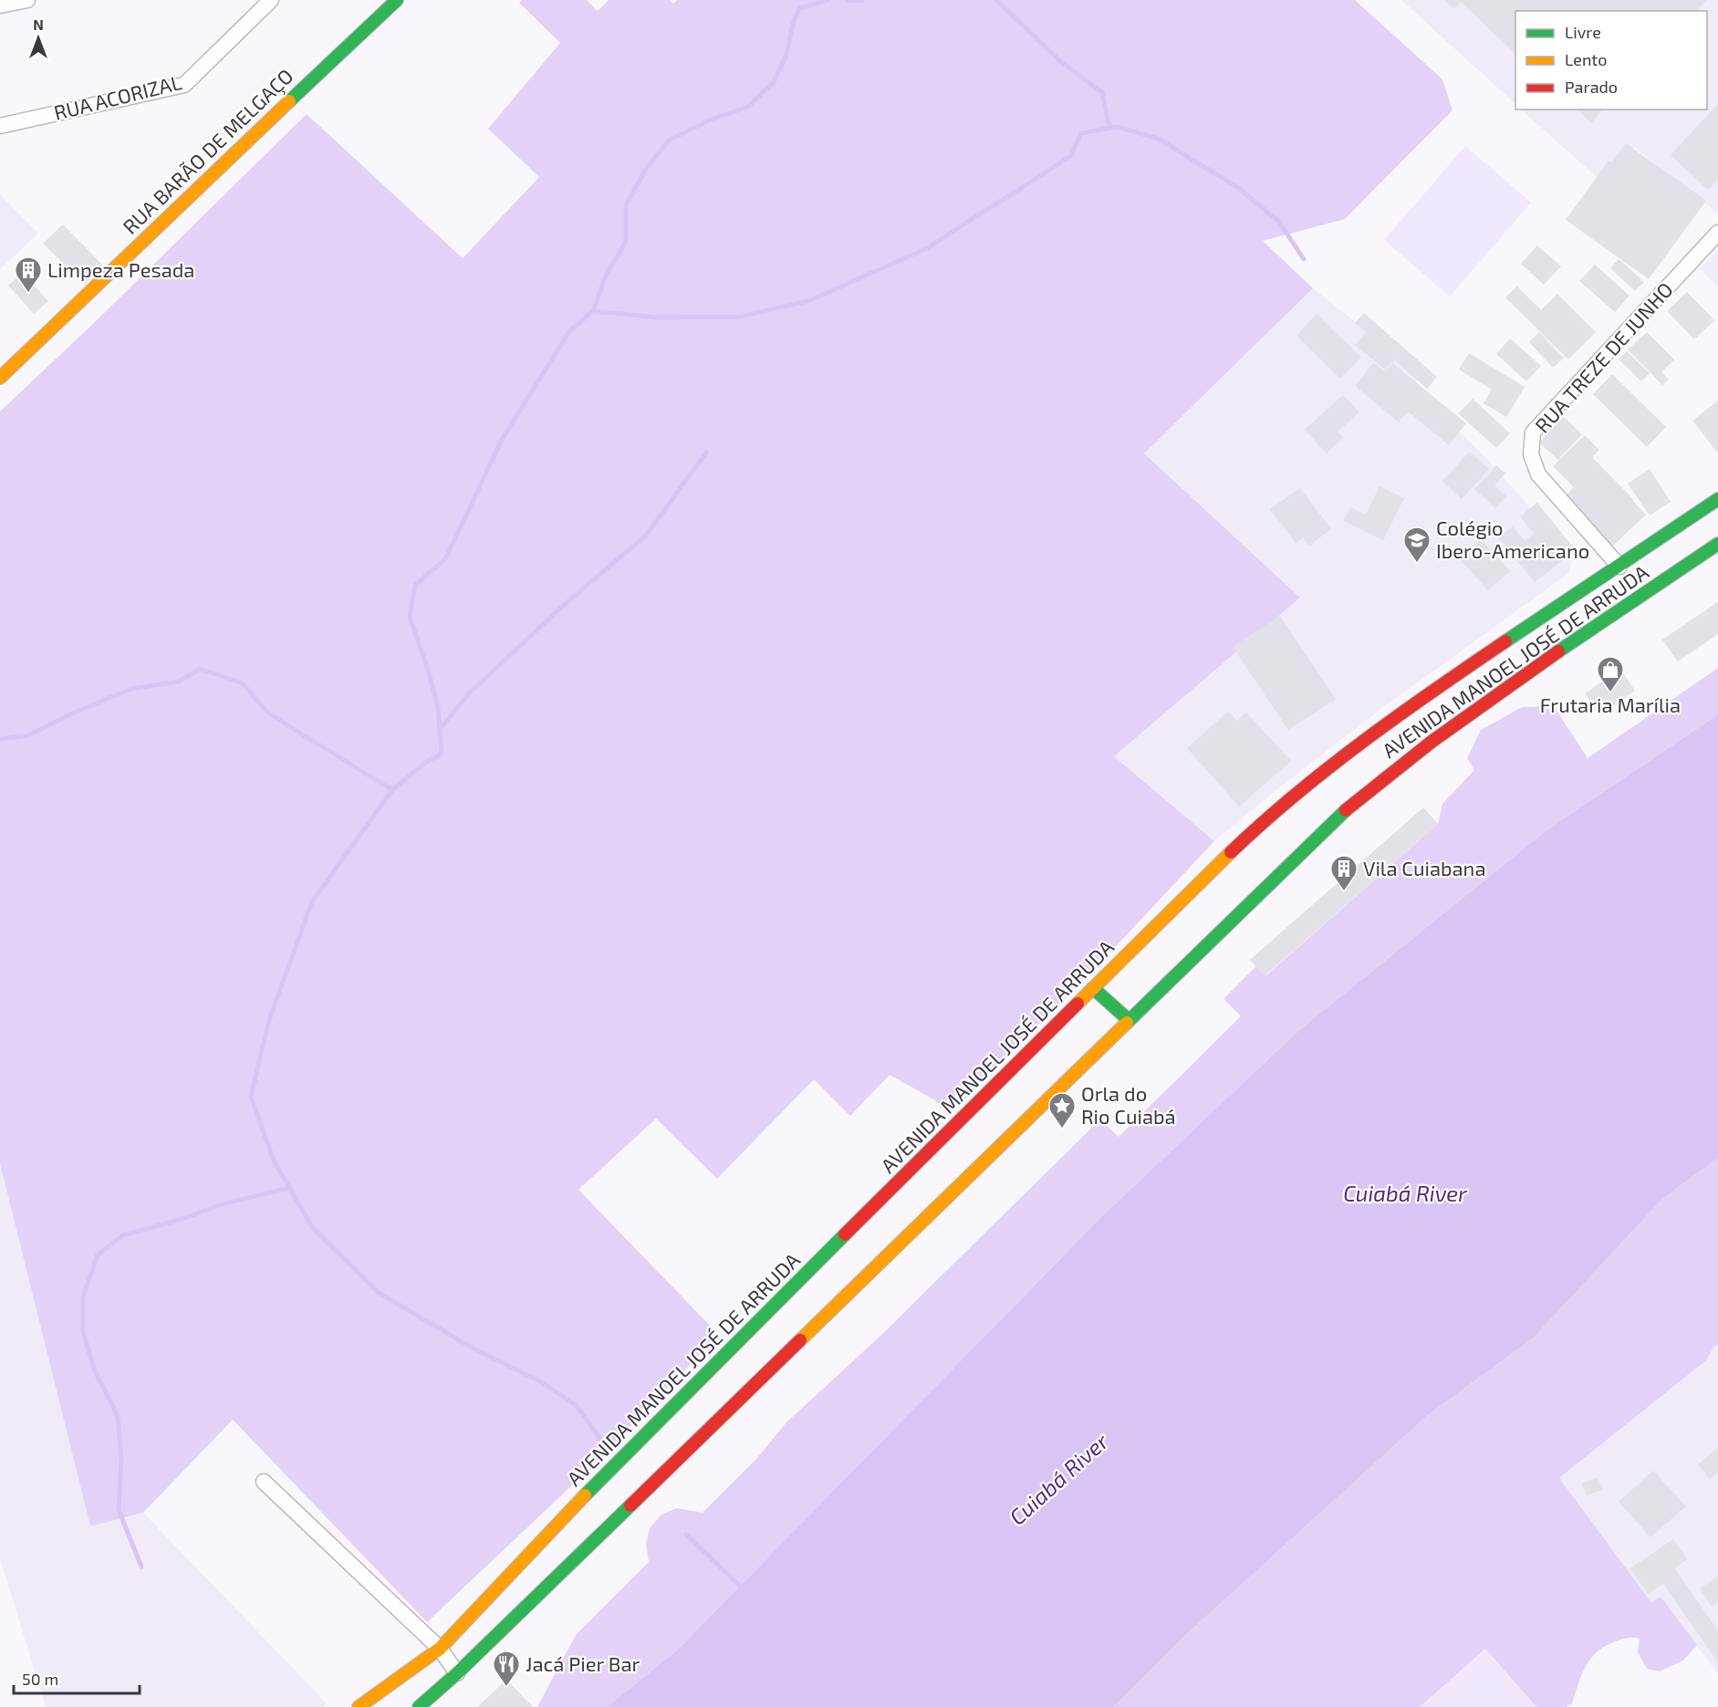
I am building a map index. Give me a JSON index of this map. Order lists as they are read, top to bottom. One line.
{"streets":{"main road":["RUA BARÃO DE MELGAÇO","AVENIDA MANOEL JOSÉ DE ARRUDA"],"street":["RUA ACORIZAL","RUA TREZE DE JUNHO"]},"crossings":[["RUA TREZE DE JUNHO","AVENIDA MANOEL JOSÉ DE ARRUDA"]],"water":["Cuiabá River"],"places":{"building":["Limpeza Pesada","Vila Cuiabana"],"school or university":["Colégio Ibero-Americano"],"shop":["Frutaria Marília"],"place":["Orla do Rio Cuiabá"],"restaurant":["Jacá Pier Bar"]},"legend":["Livre","Lento","Parado"],"scale_bar":"50 m","north":"top"}
